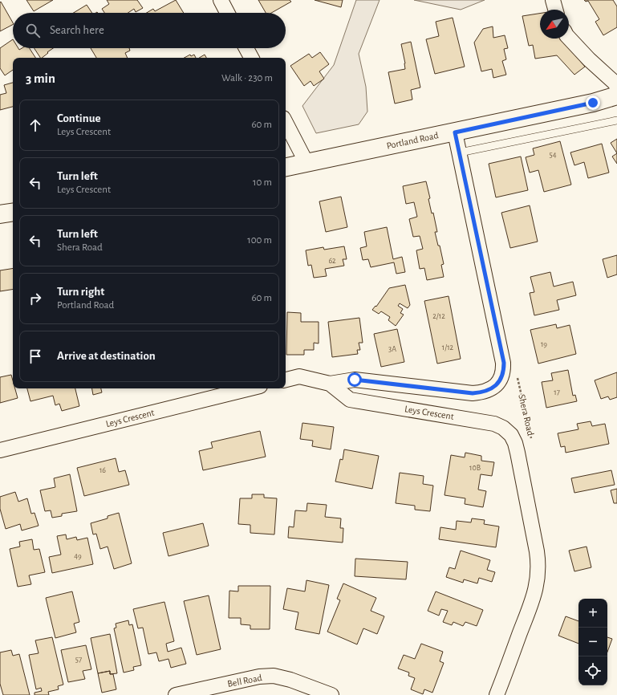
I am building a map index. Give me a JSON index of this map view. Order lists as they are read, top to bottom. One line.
{"streets":{"street":["Portland Road","Leys Crescent","Bell Road"],"path":["Shera Road"]},"crossings":[["Leys Crescent","Shera Road"]],"house_numbers":["54","62","2/12","19","1/12","3A","17","10B","16","49","57"],"north":"bottom left","page":{"search":"Search here","heading":["3 min","Walk · 230 m"],"list":[["Continue","Leys Crescent","60 m"],["Turn left","Leys Crescent","10 m"],["Turn left","Shera Road","100 m"],["Turn right","Portland Road","60 m"],"Arrive at destination"],"map_buttons":["+","−"]}}
